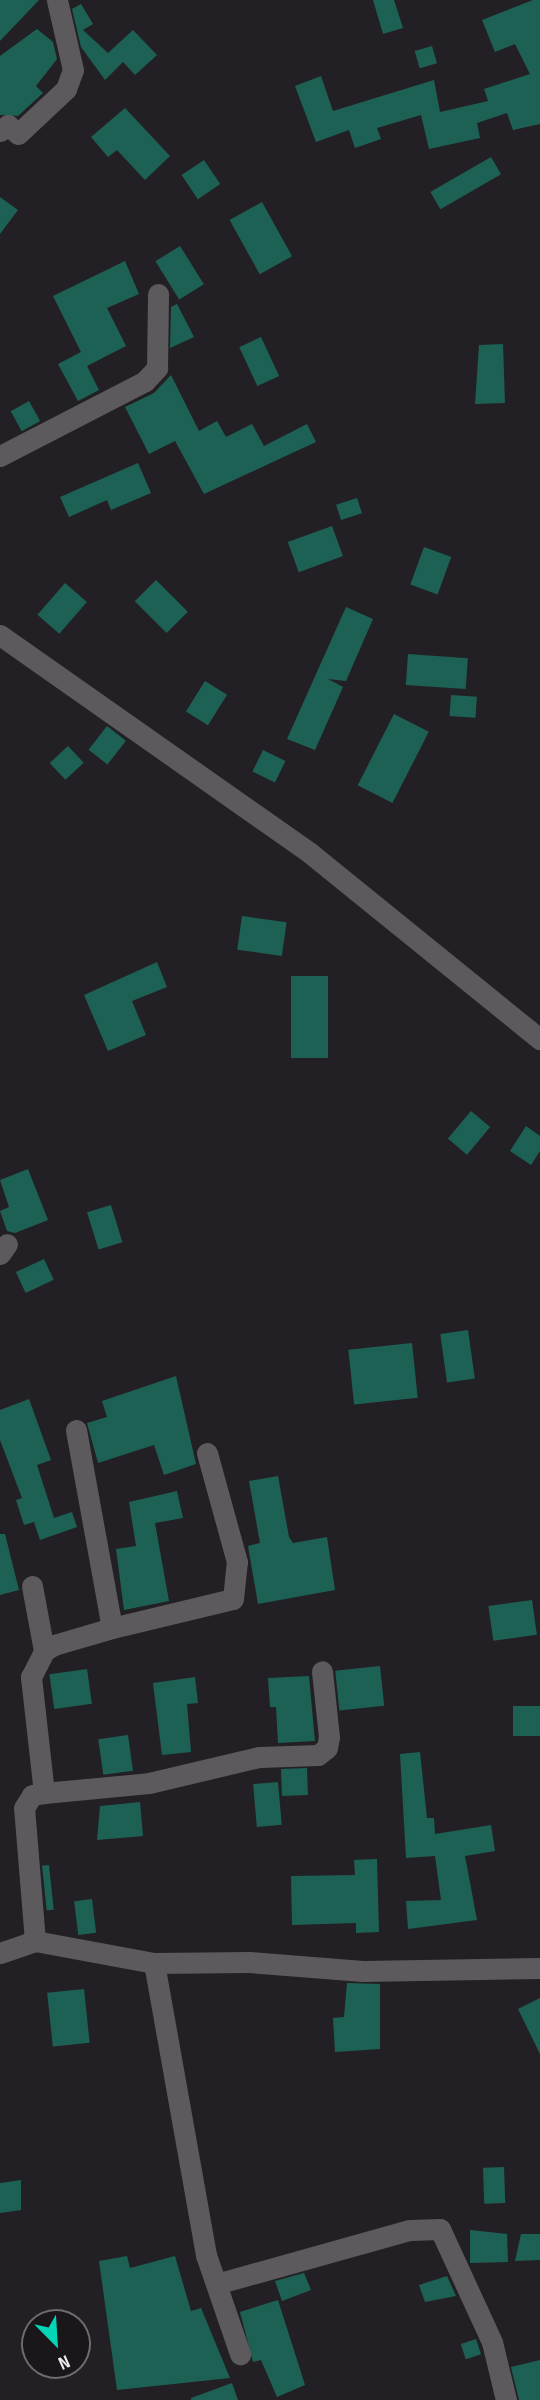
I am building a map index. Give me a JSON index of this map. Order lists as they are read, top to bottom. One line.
{"north":"bottom right"}
